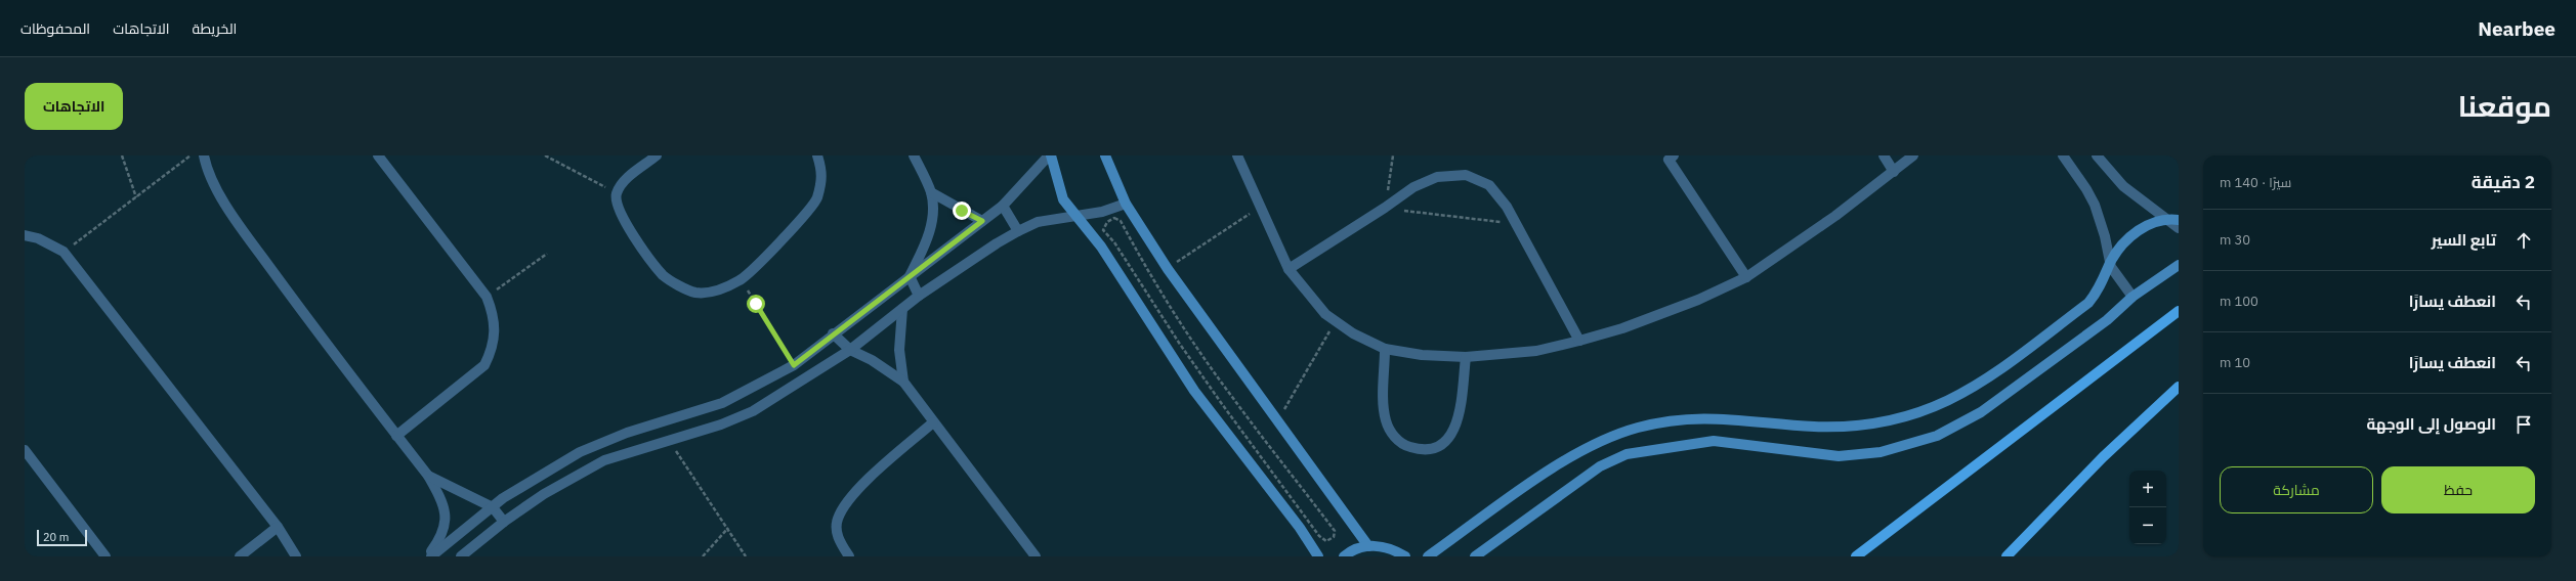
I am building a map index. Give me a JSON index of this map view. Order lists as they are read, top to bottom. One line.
{"scale_bar":"20 m","page":{"header":"Nearbee","nav":["الخريطة","الاتجاهات","المحفوظات"],"title":"موقعنا","buttons":["الاتجاهات",["حفظ","مشاركة"]],"heading":["2 دقيقة","سيرًا · 140 m"],"list":[["تابع السير","30 m"],["انعطف يسارًا","100 m"],["انعطف يسارًا","10 m"],"الوصول إلى الوجهة"],"map_buttons":["+","−"],"scale":"20 m"}}
